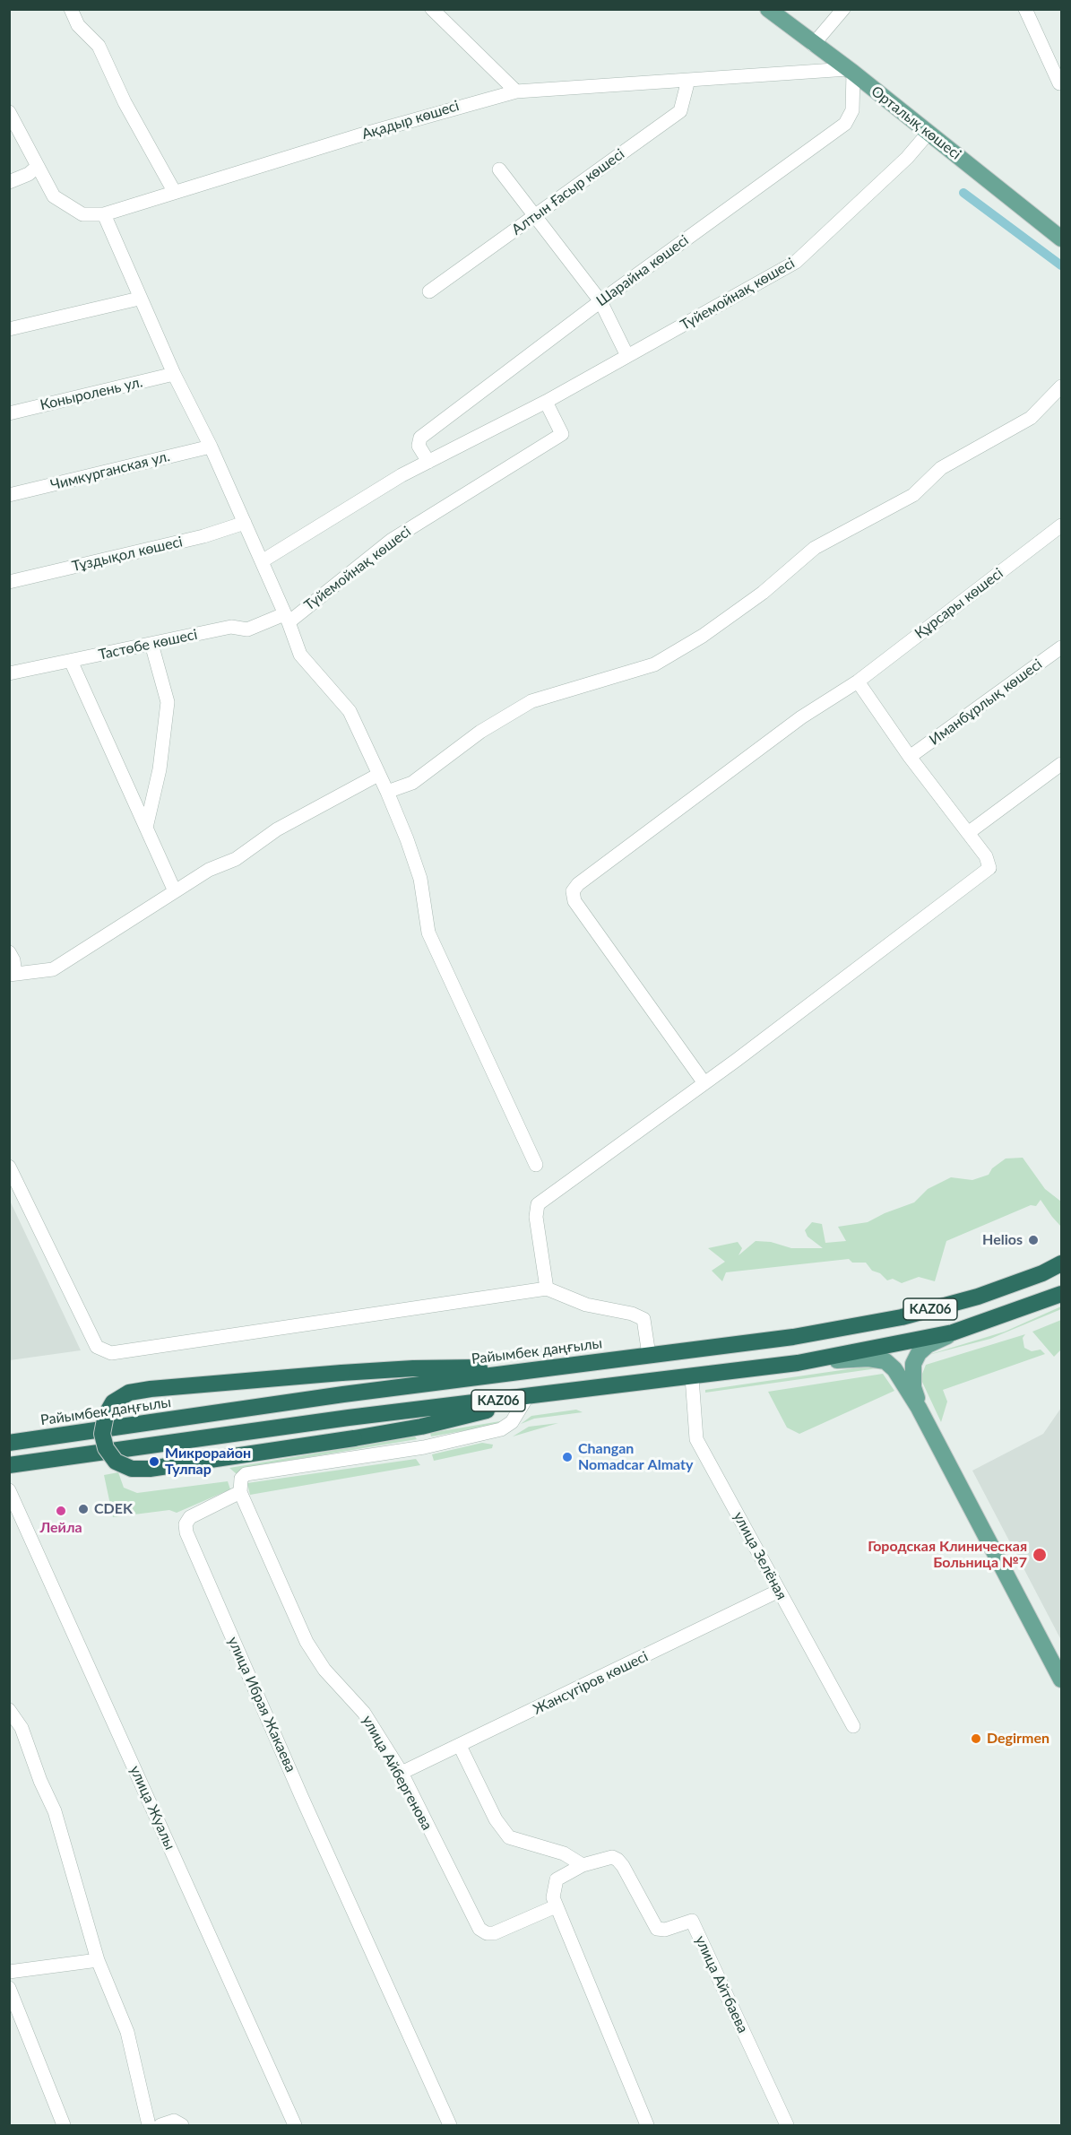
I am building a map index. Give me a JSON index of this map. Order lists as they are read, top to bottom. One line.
{"streets":{"highway":["KАZ06","Райымбек даңғылы"],"main road":["Орталық көшесі"],"street":["Ақадыр көшесі","Алтын Ғасыр көшесі","Шарайна көшесі","Түйемойнақ көшесі","Коныролень ул.","Чимкурганская ул.","Тұздықол көшесі","Құрсары көшесі","Тастөбе көшесі","Иманбұрлық көшесі","улица Зелёная","Жансүгіров көшесі","улица Ибрая Жакаева","улица Айбергенова","улица Жуалы","улица Айтбаева"]},"crossings":[["Ақадыр көшесі","Орталық көшесі"],["Ақадыр көшесі","Алтын Ғасыр көшесі"],["Ақадыр көшесі","Шарайна көшесі"],["Орталық көшесі","Шарайна көшесі"],["Орталық көшесі","Түйемойнақ көшесі"],["Шарайна көшесі","Түйемойнақ көшесі"],["Түйемойнақ көшесі","Тастөбе көшесі"],["KАZ06","улица Зелёная"],["улица Зелёная","Жансүгіров көшесі"],["Жансүгіров көшесі","улица Айбергенова"],["улица Ибрая Жакаева","улица Айбергенова"],["улица Айбергенова","улица Айтбаева"]],"places":["Helios","Changan Nomadcar Almaty","Микрорайон Тулпар","CDEK","Лейла","Городская Клиническая Больница №7","Degirmen"]}
